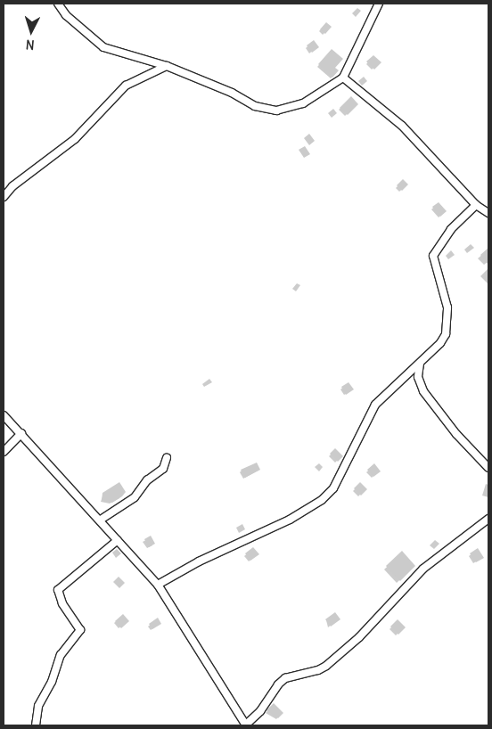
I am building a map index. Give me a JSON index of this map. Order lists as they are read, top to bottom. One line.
{"north":"bottom"}
